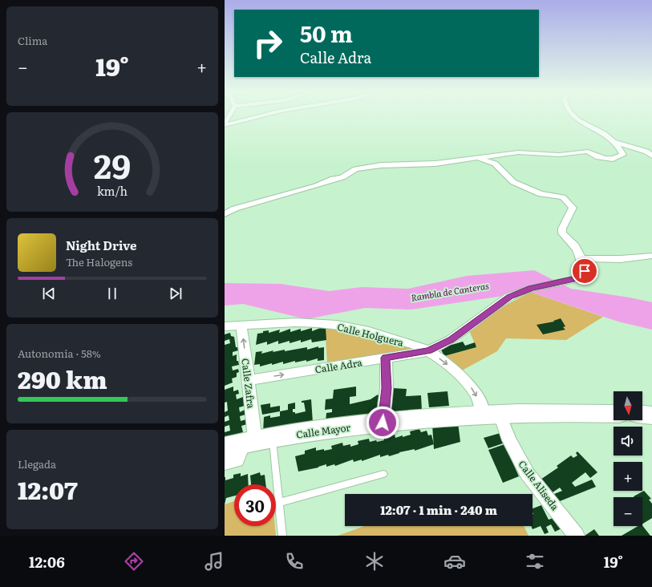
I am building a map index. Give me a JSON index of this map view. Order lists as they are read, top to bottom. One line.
{"streets":{"main road":["Calle Mayor"],"street":["Calle Holguera","Calle Adra","Calle Zafra","Calle Aliseda"]},"crossings":[["Calle Holguera","Calle Adra"],["Calle Holguera","Calle Zafra"],["Calle Holguera","Calle Mayor"],["Calle Holguera","Calle Aliseda"],["Calle Adra","Calle Zafra"],["Calle Zafra","Calle Mayor"],["Calle Mayor","Calle Aliseda"]],"one_way":["Calle Adra","Calle Zafra"],"water":["Rambla de Canteras"],"north":"bottom","page":{"tile":["Clima",["Autonomía · 58%","290 km"],["Llegada","12:07"]],"turn":["50 m","Calle Adra"],"heat":["−","19°","+"],"song":["Night Drive","The Halogens"],"map_buttons":["+","−"],"limit":"30","trip":"12:07 · 1 min · 240 m","tabs":["12:06","19°"],"gauge":["29","km/h"]}}
